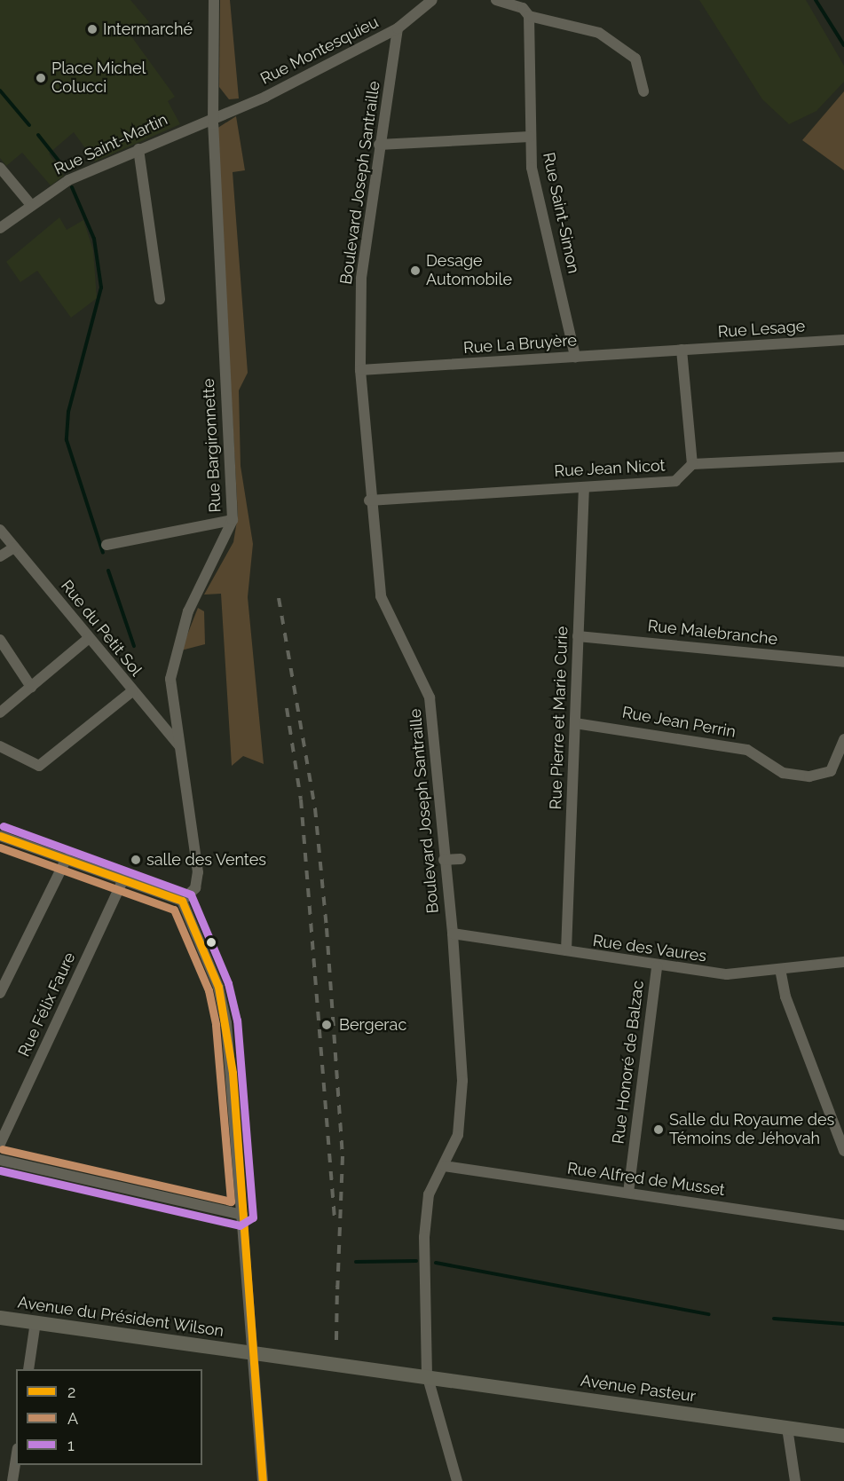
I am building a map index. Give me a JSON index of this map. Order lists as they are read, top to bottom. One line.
{"streets":{"main road":["Avenue du Président Wilson","Avenue Pasteur"],"street":["Rue Montesquieu","Rue Saint-Martin","Boulevard Joseph Santraille","Rue Saint-Simon","Rue Lesage","Rue La Bruyère","Rue Bargironnette","Rue Jean Nicot","Rue du Petit Sol","Rue Malebranche","Rue Pierre et Marie Curie","Rue Jean Perrin","Rue des Vaures","Rue Félix Faure","Rue Honoré de Balzac","Rue Alfred de Musset"]},"crossings":[["Rue Montesquieu","Rue Saint-Martin"],["Rue Montesquieu","Boulevard Joseph Santraille"],["Rue Montesquieu","Rue Bargironnette"],["Rue Saint-Martin","Rue Bargironnette"],["Boulevard Joseph Santraille","Rue La Bruyère"],["Boulevard Joseph Santraille","Rue Jean Nicot"],["Boulevard Joseph Santraille","Rue des Vaures"],["Boulevard Joseph Santraille","Rue Alfred de Musset"],["Boulevard Joseph Santraille","Avenue du Président Wilson"],["Boulevard Joseph Santraille","Avenue Pasteur"],["Rue Saint-Simon","Rue La Bruyère"],["Rue Lesage","Rue La Bruyère"],["Rue Bargironnette","Rue du Petit Sol"],["Rue Jean Nicot","Rue Pierre et Marie Curie"],["Rue Malebranche","Rue Pierre et Marie Curie"],["Rue Pierre et Marie Curie","Rue Jean Perrin"],["Rue Pierre et Marie Curie","Rue des Vaures"],["Rue des Vaures","Rue Honoré de Balzac"],["Rue Honoré de Balzac","Rue Alfred de Musset"],["Avenue du Président Wilson","Avenue Pasteur"]],"places":["Intermarché","Place Michel Colucci","Desage Automobile","salle des Ventes","Bergerac","Salle du Royaume des Témoins de Jéhovah"],"lines":["transit line 1","transit line 2","transit line A"],"legend":["2","A","1"]}
